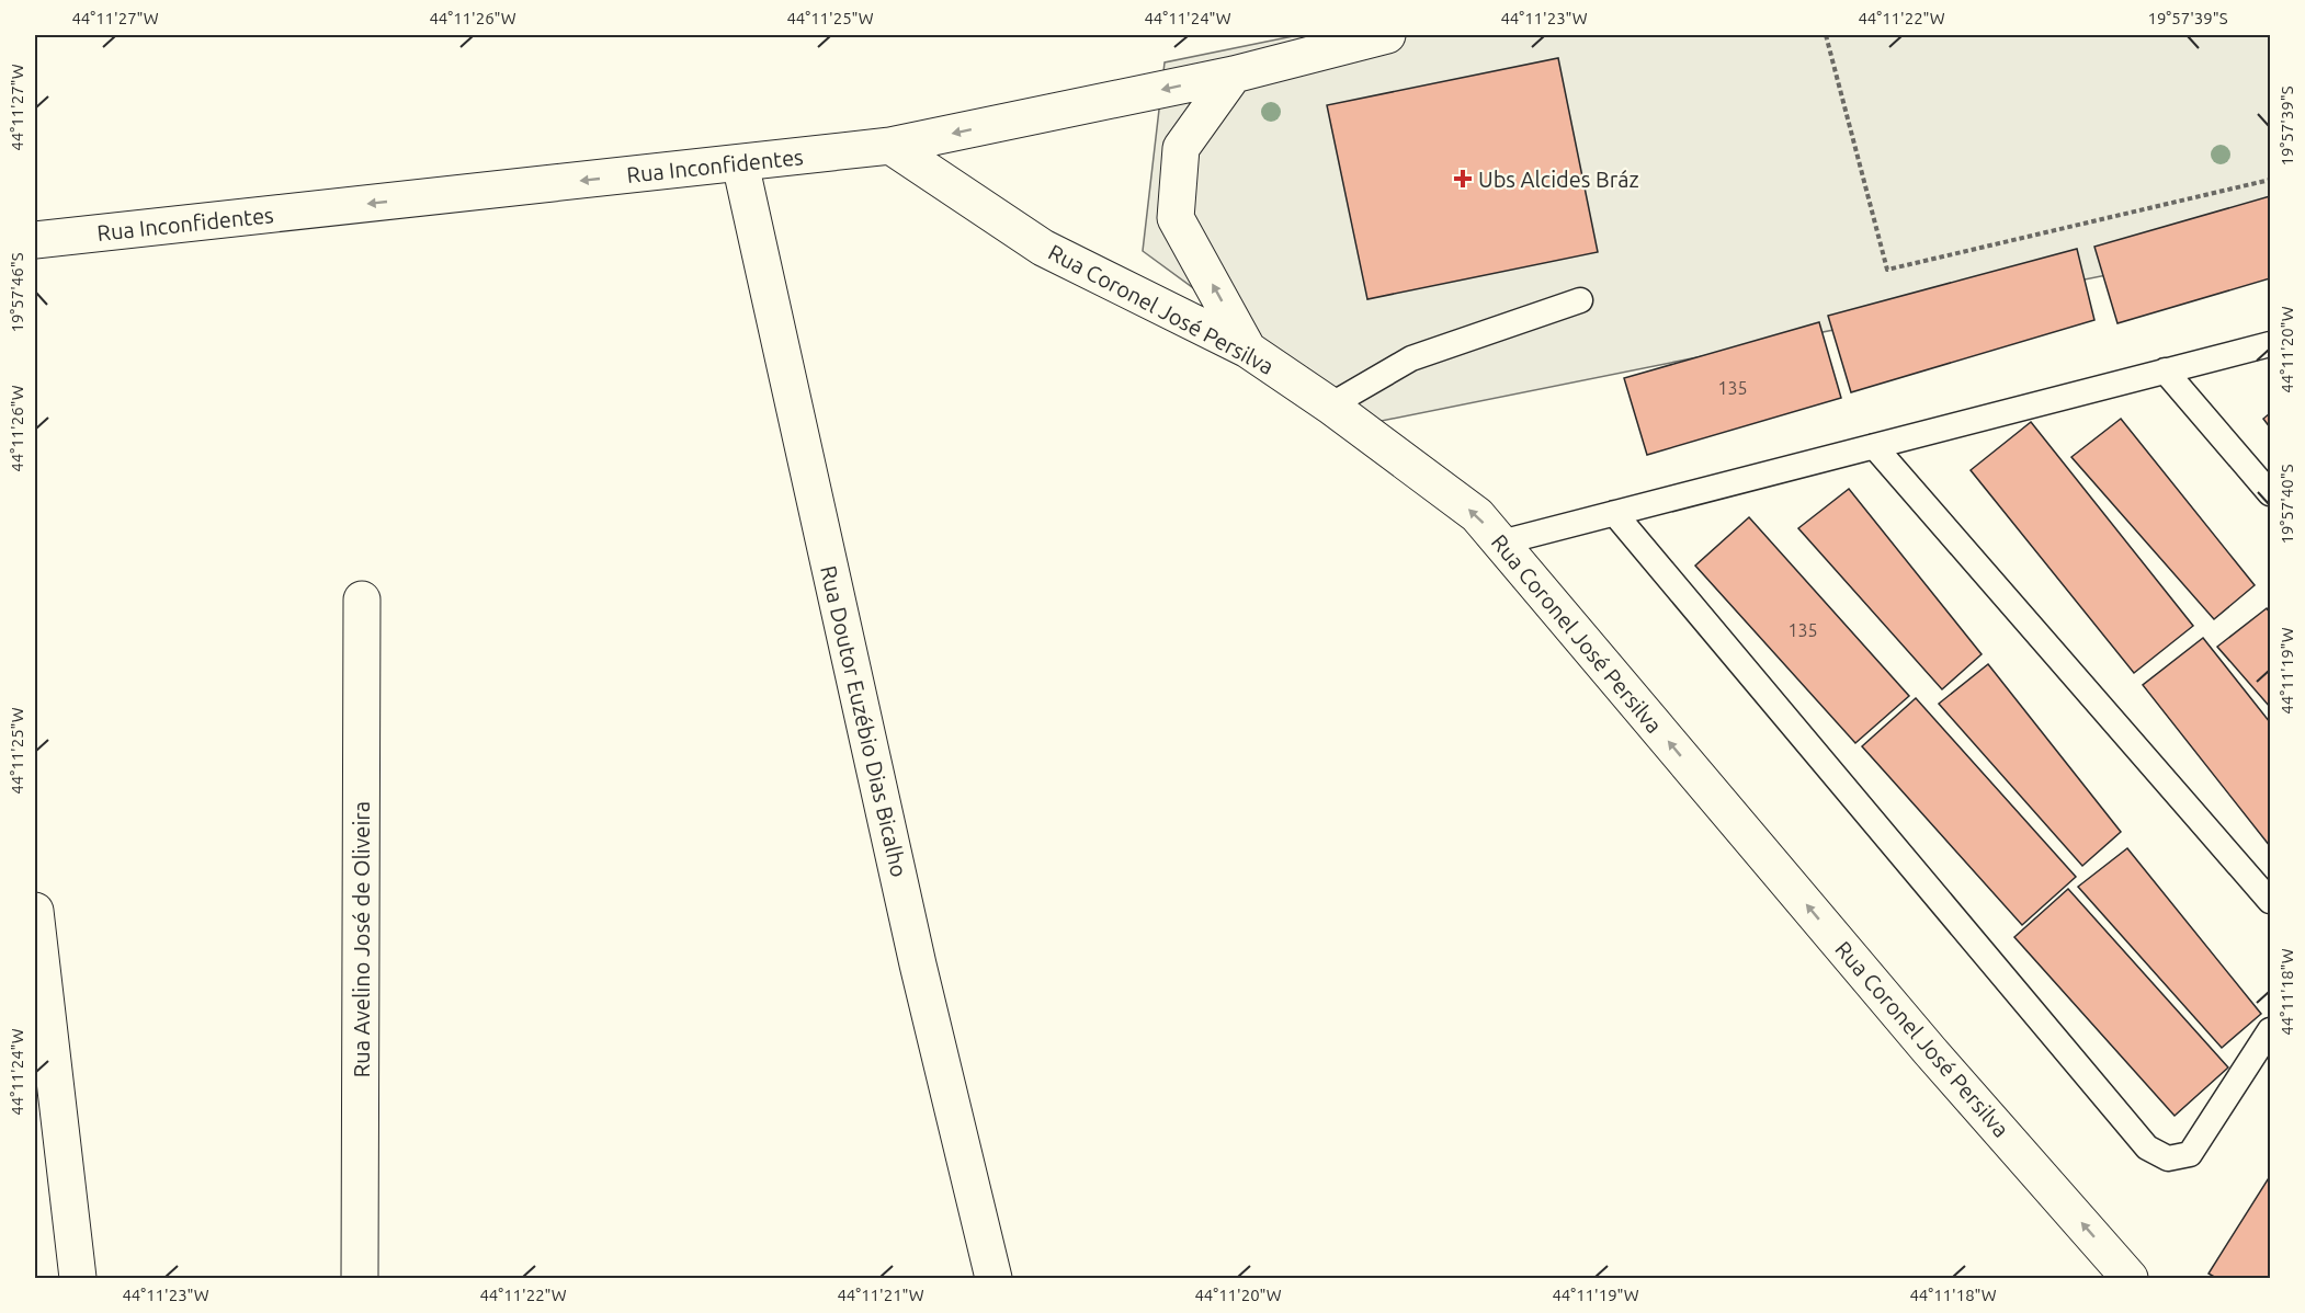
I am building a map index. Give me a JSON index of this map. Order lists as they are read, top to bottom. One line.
{"streets":{"street":["Rua Inconfidentes","Rua Coronel José Persilva","Rua Doutor Euzébio Dias Bicalho","Rua Avelino José de Oliveira"]},"crossings":[["Rua Inconfidentes","Rua Coronel José Persilva"],["Rua Inconfidentes","Rua Doutor Euzébio Dias Bicalho"]],"one_way":["Rua Inconfidentes","Rua Coronel José Persilva"],"places":{"health":["Ubs Alcides Bráz"]},"house_numbers":["135","135"],"coordinates":["44°11'27\"W","44°11'26\"W","44°11'25\"W","44°11'24\"W","44°11'23\"W","44°11'22\"W","19°57'39\"S","19°57'46\"S","44°11'20\"W","19°57'40\"S","44°11'19\"W","44°11'18\"W","44°11'21\"W"]}
